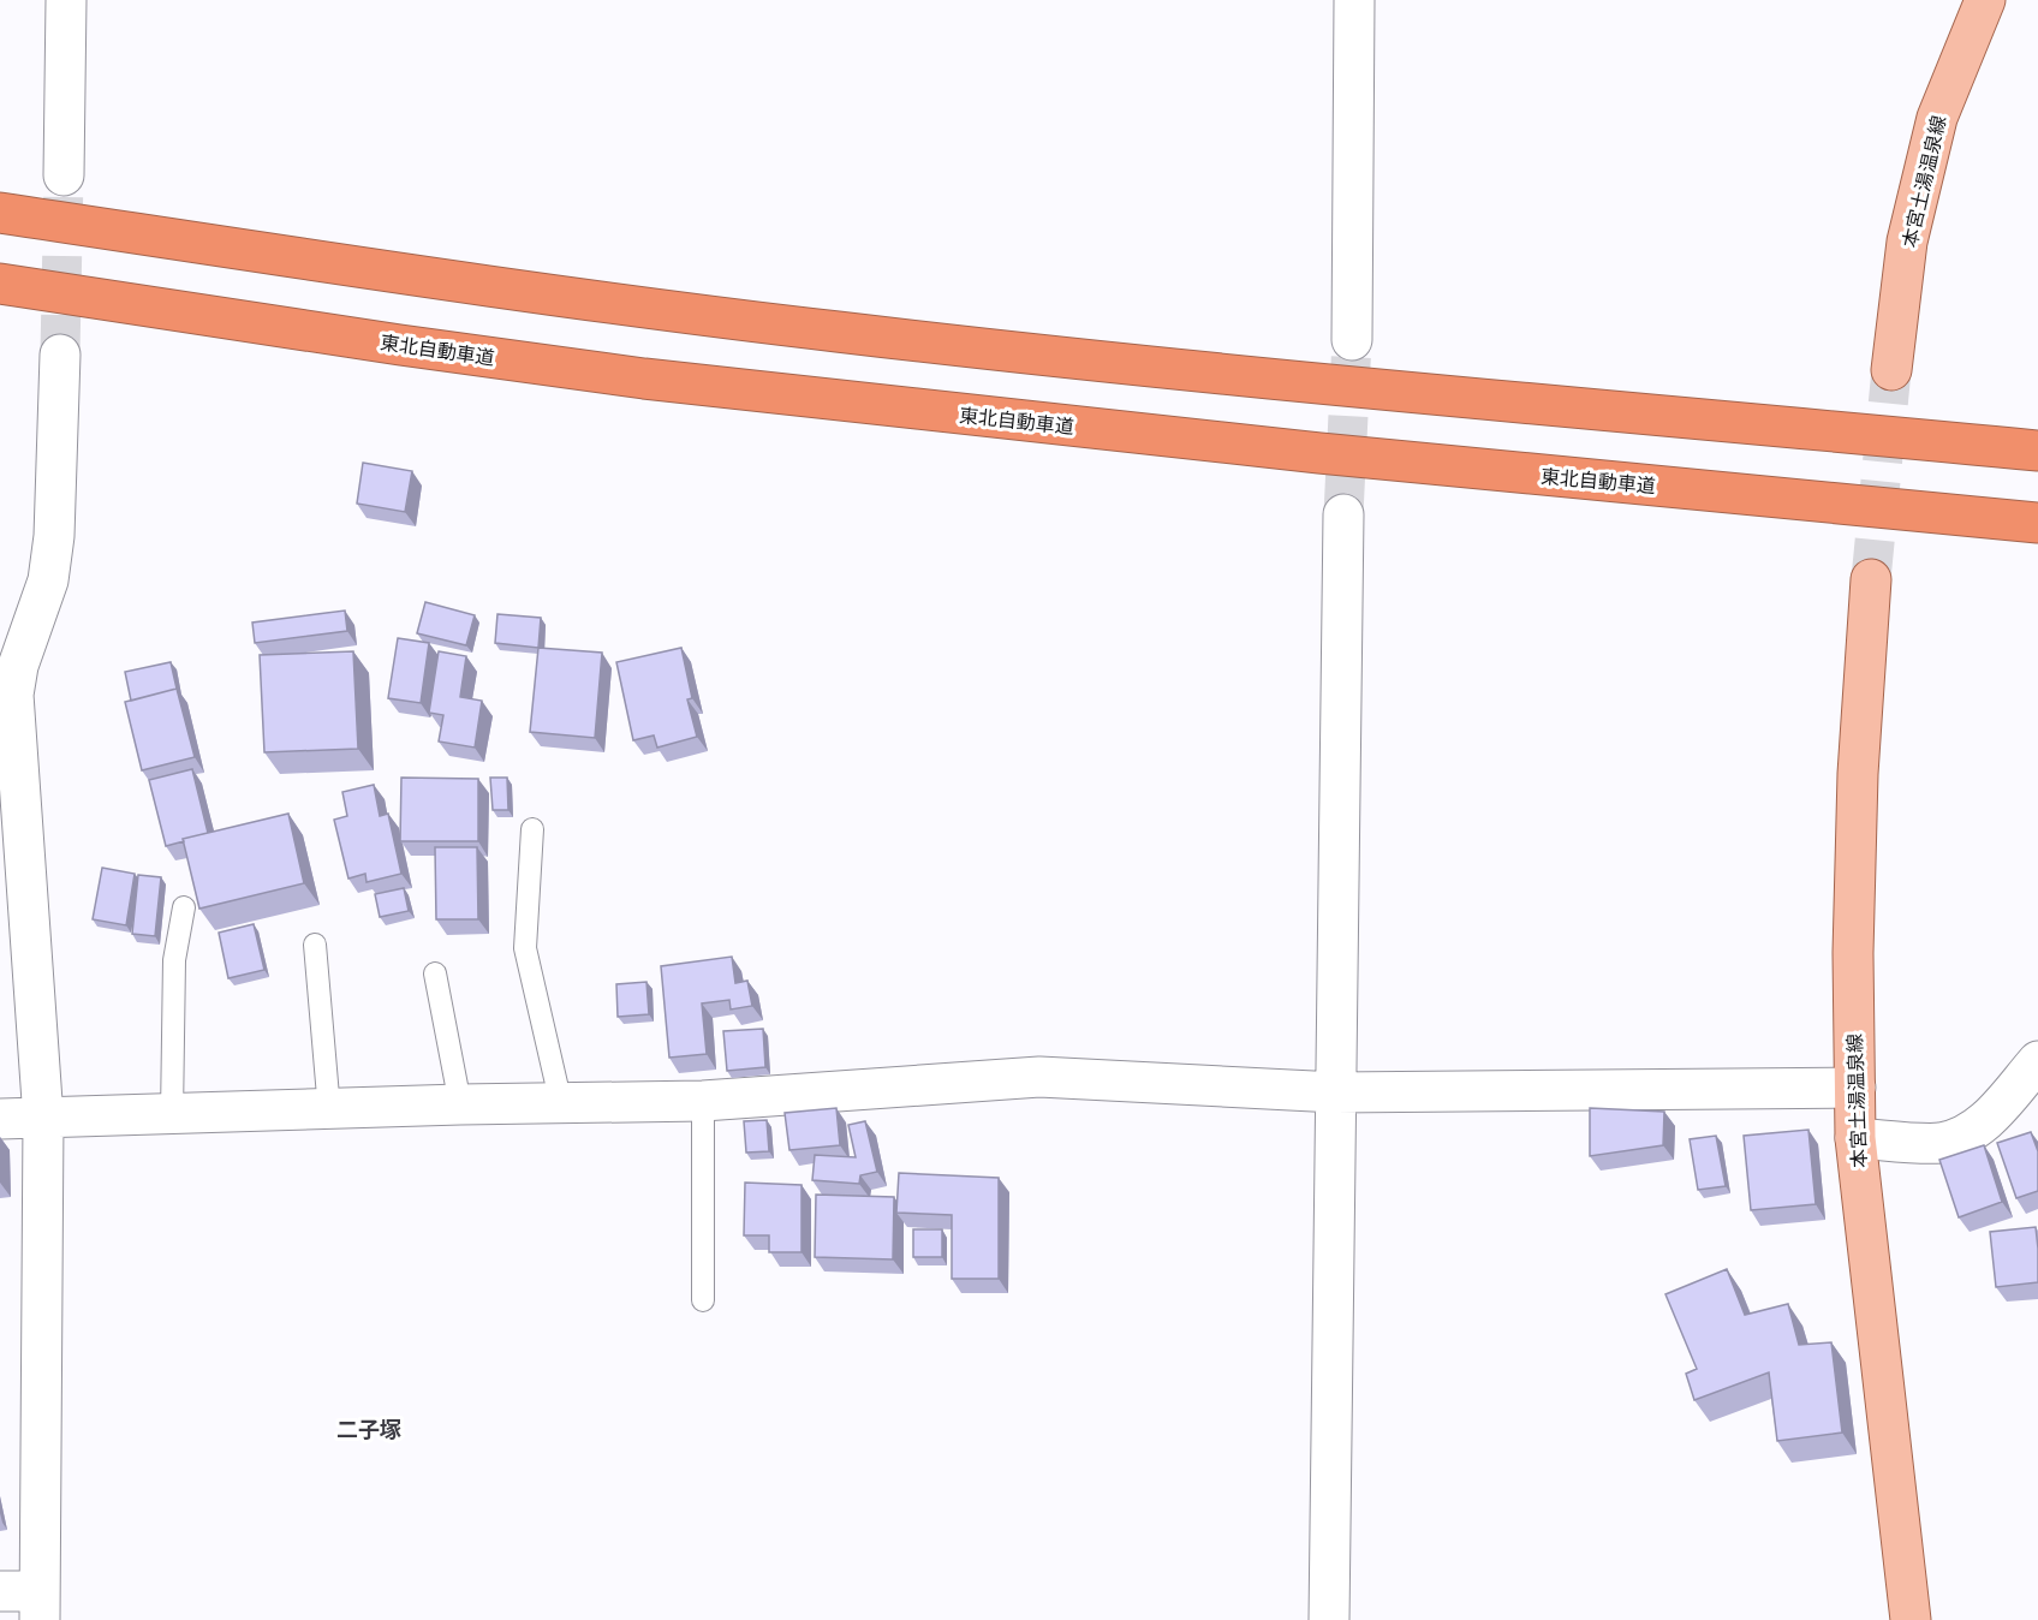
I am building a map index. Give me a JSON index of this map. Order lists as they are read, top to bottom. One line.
{"streets":{"highway":["東北自動車道"],"main road":["本宮土湯温泉線"]},"districts":["二子塚"]}
